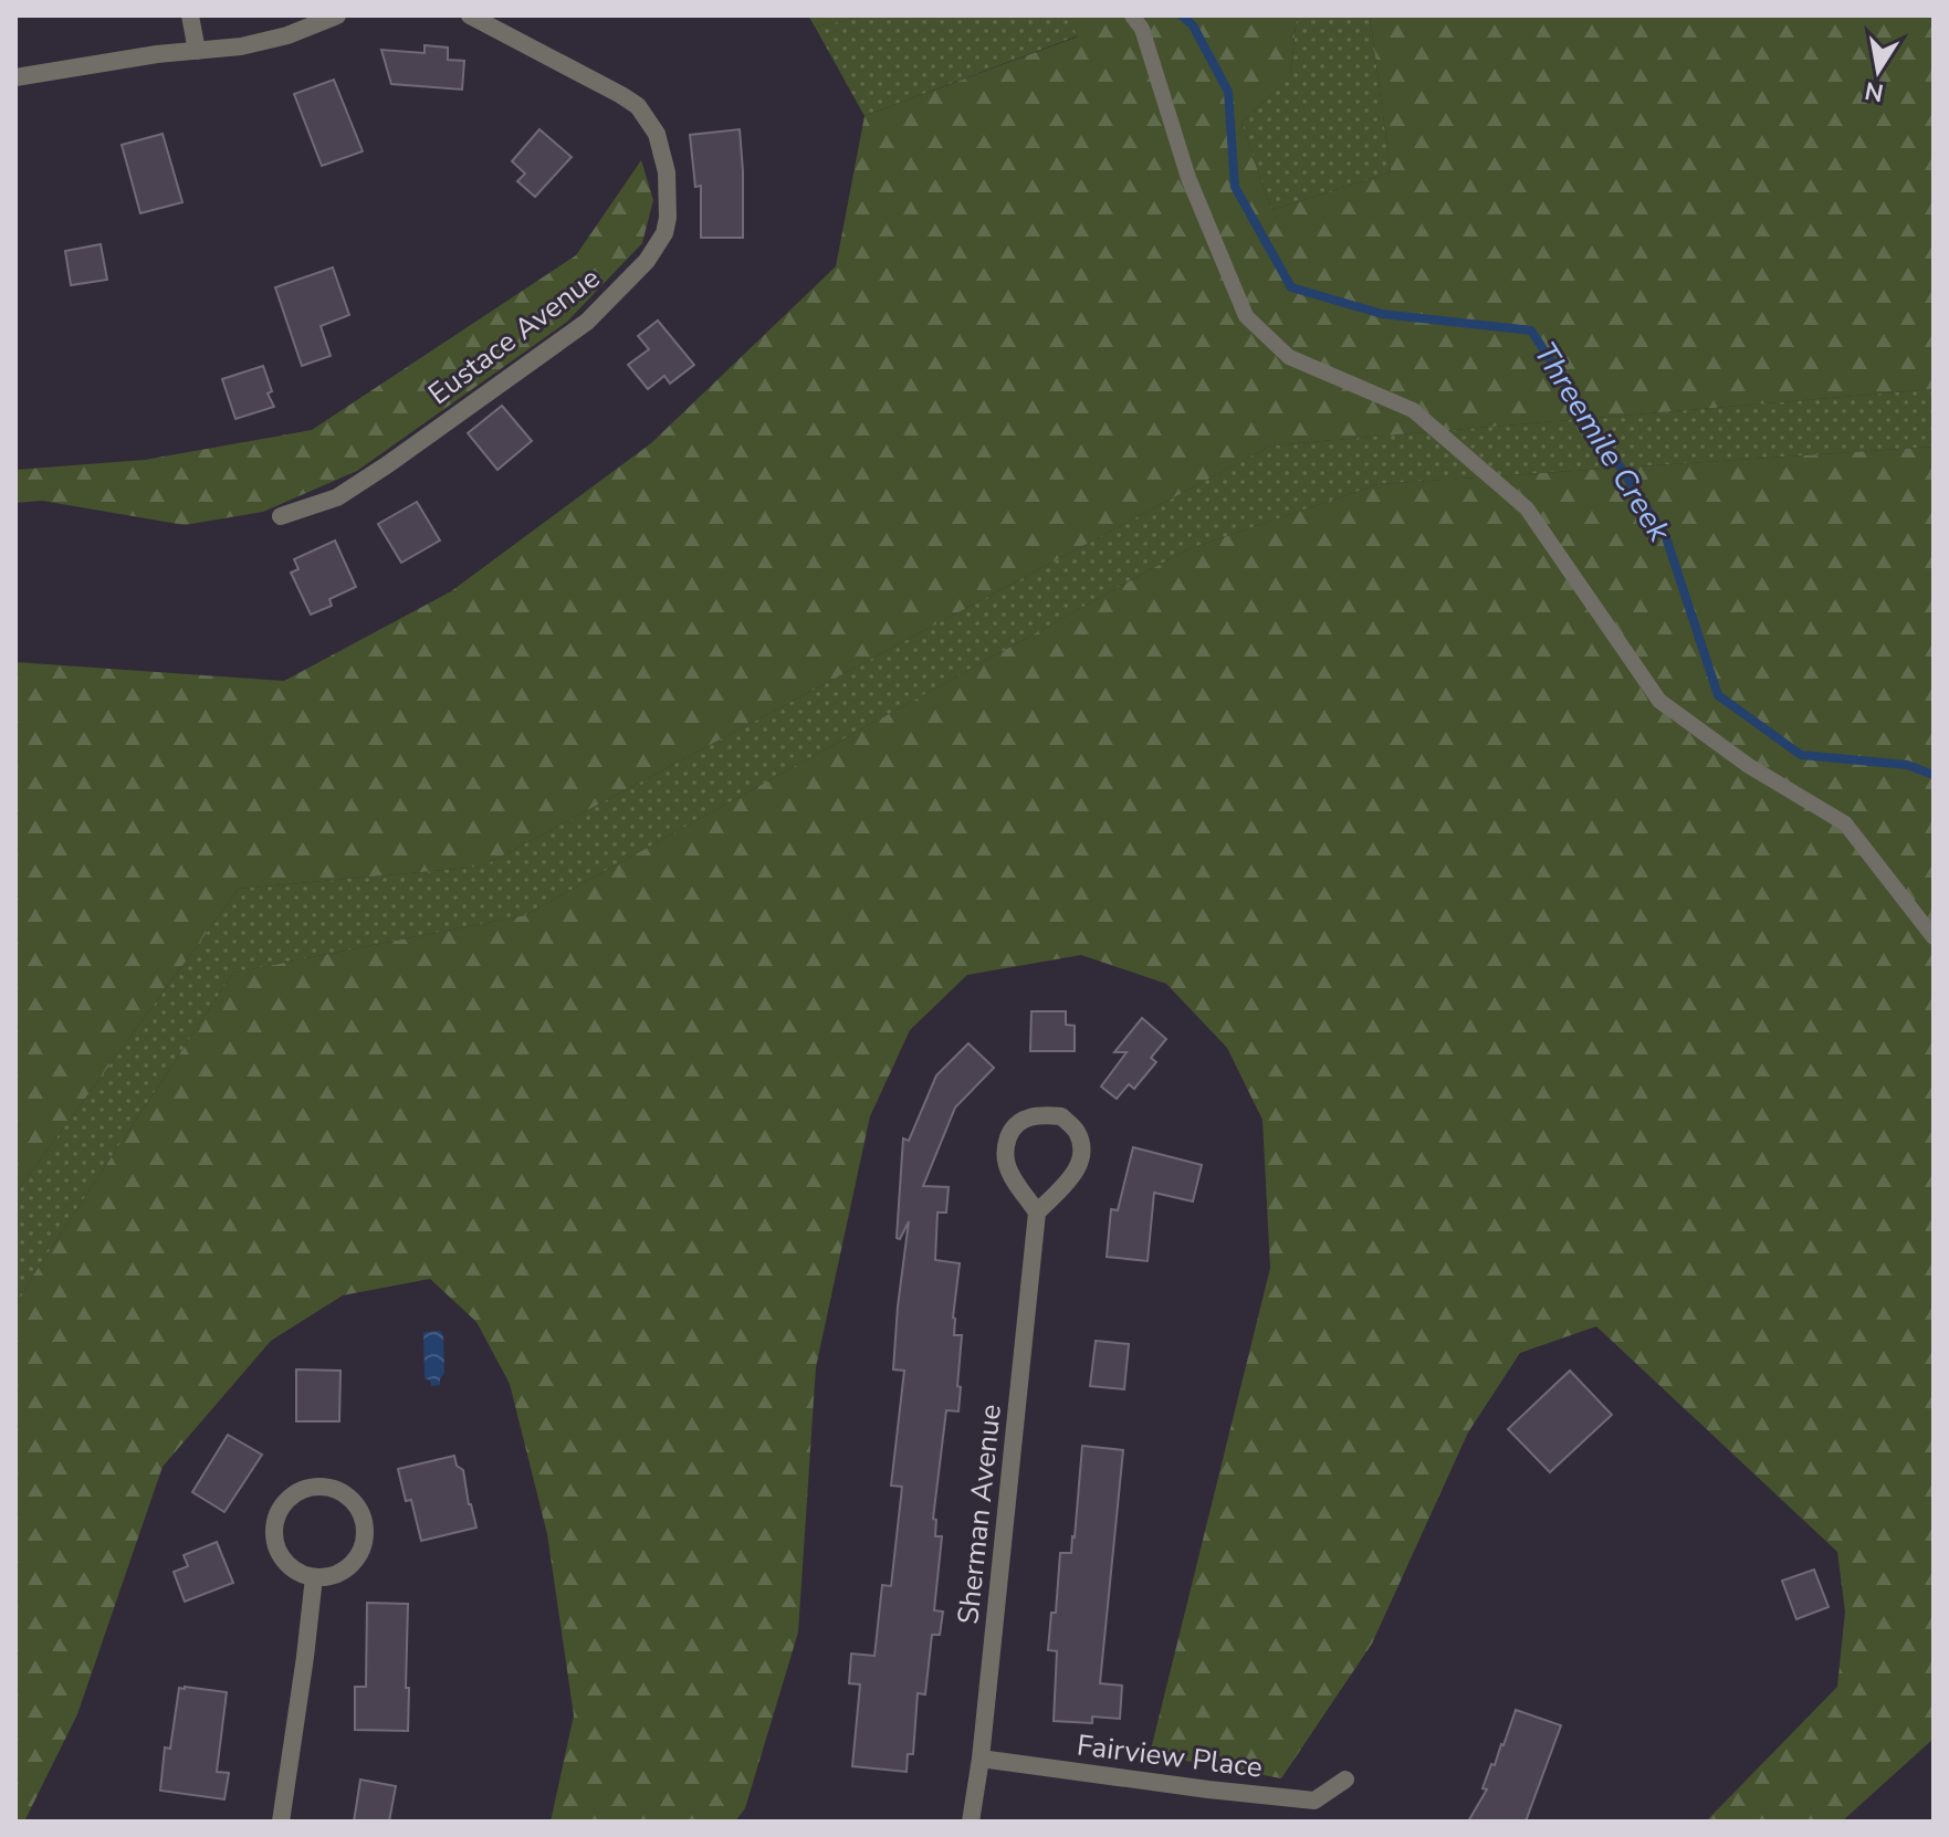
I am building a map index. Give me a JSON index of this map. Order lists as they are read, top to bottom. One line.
{"streets":{"street":["Eustace Avenue","Sherman Avenue","Fairview Place"]},"crossings":[["Sherman Avenue","Fairview Place"]],"water":["Threemile Creek"],"north":"bottom"}
